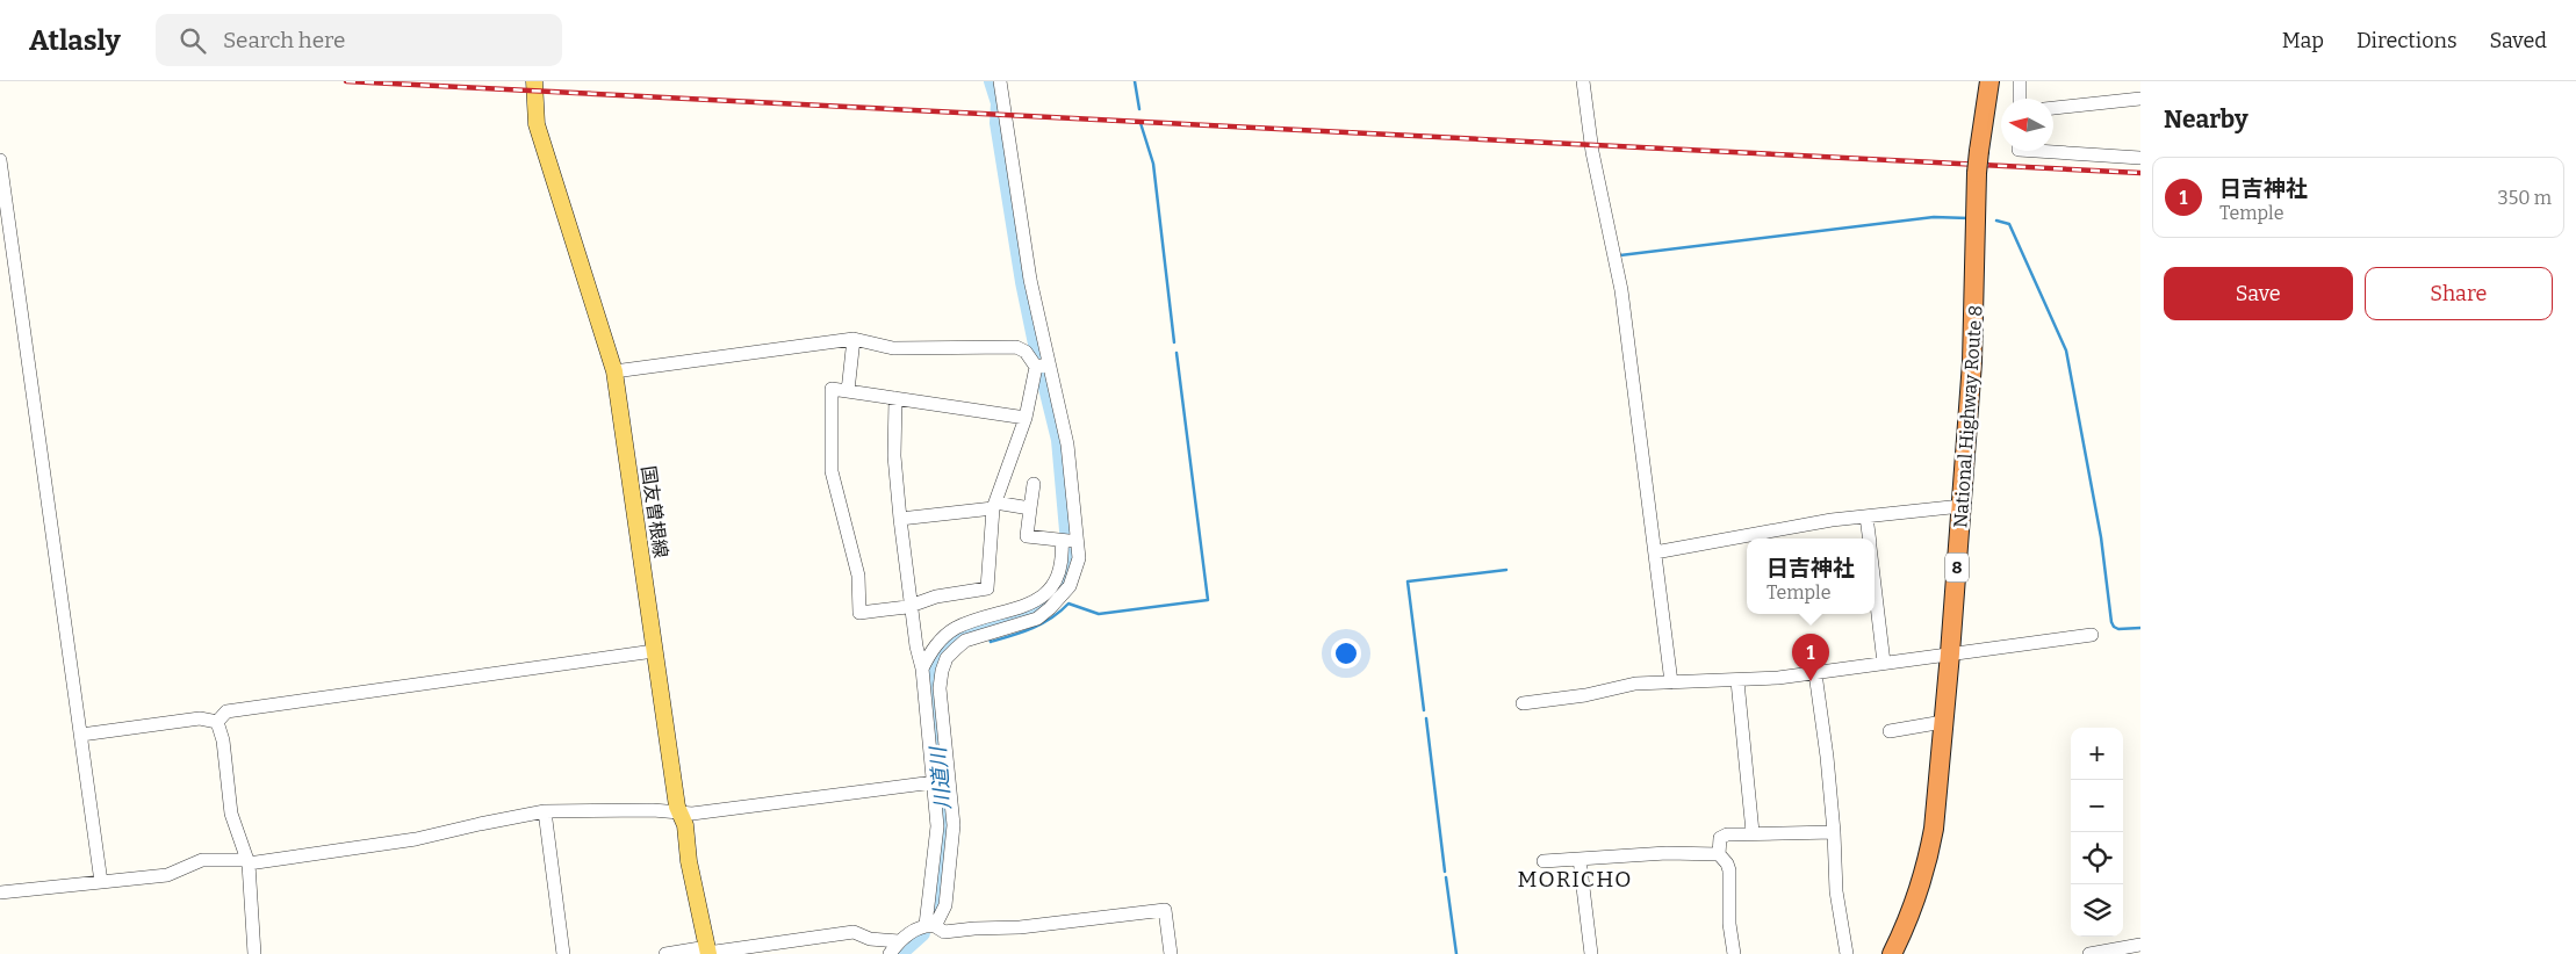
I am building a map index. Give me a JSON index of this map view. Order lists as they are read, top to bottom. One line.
{"streets":{"highway":["National Highway Route 8","8"],"main road":["国友曽根線"]},"districts":["MORICHO"],"water":["川道川"],"north":"left","page":{"header":"Atlasly","search":"Search here","nav":["Map","Directions","Saved"],"heading":"Nearby","list":[{"mark":"1","name":"日吉神社","note":"Temple","value":"350 m"}],"buttons":["Save","Share"],"popup":["日吉神社","Temple"],"pins":"1","map_buttons":["+","−"]}}
